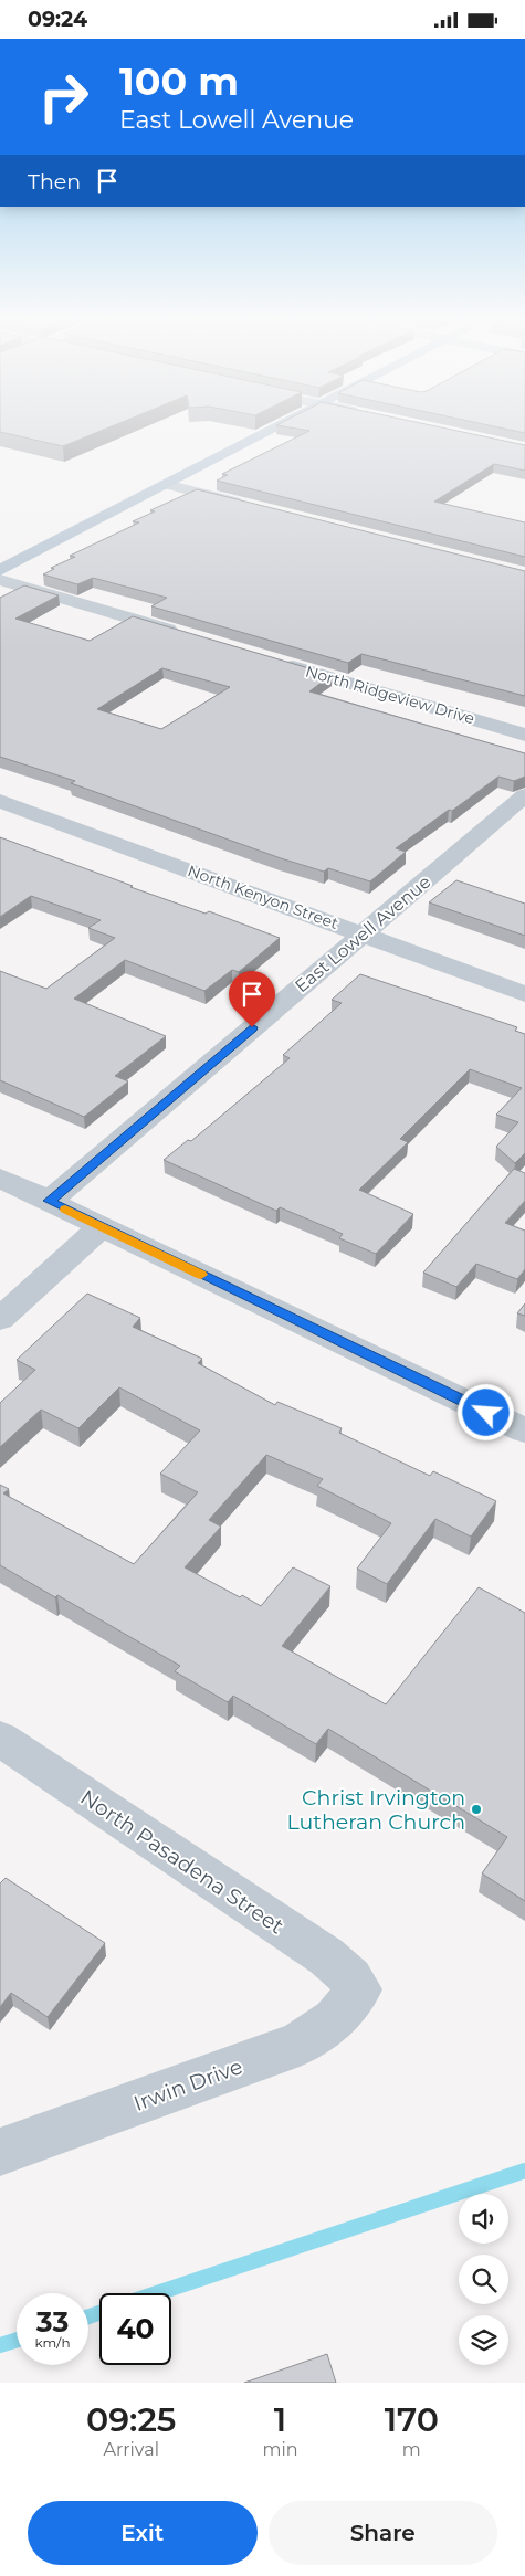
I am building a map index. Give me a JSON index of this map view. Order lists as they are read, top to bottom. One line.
{"streets":{"street":["North Ridgeview Drive","North Kenyon Street","East Lowell Avenue","North Pasadena Street","Irwin Drive"]},"crossings":[["North Kenyon Street","East Lowell Avenue"],["North Pasadena Street","Irwin Drive"]],"places":["Christ Irvington Lutheran Church"],"page":{"status":"09:24","turn":["100 m","East Lowell Avenue"],"then":"Then","speed":"33 km/h","limit":"40","eta":["09:25","Arrival","1","min","170","m"],"buttons":["Exit","Share"]}}
